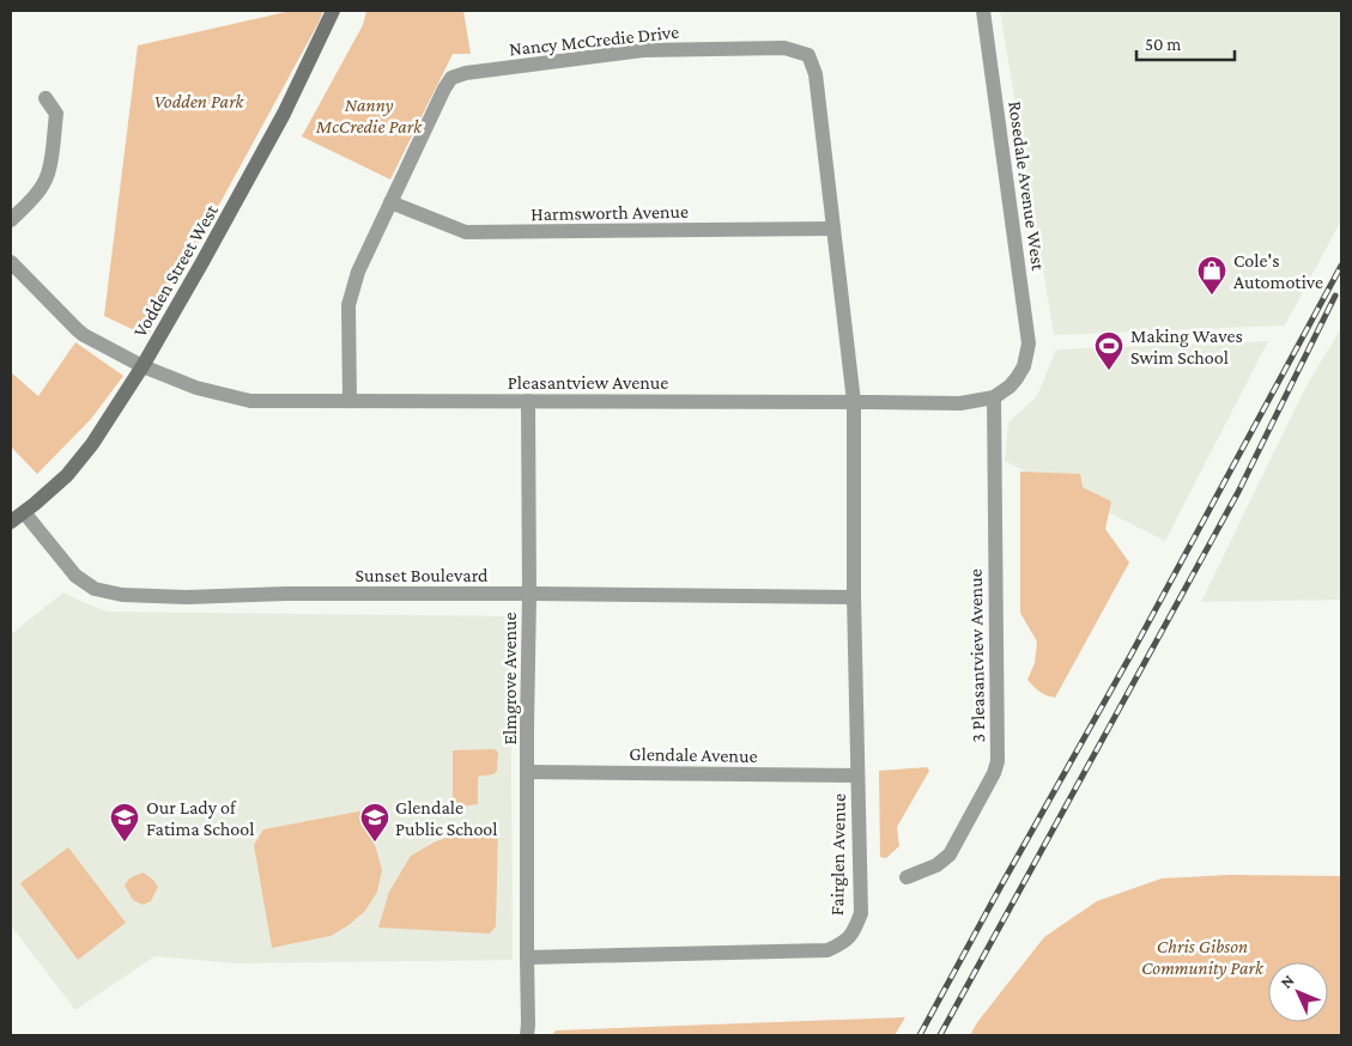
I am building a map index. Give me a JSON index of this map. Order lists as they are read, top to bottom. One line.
{"streets":{"street":["Nancy McCredie Drive","Rosedale Avenue West","Harmsworth Avenue","Vodden Street West","Pleasantview Avenue","Sunset Boulevard","3 Pleasantview Avenue","Elmgrove Avenue","Glendale Avenue","Fairglen Avenue"]},"crossings":[["Nancy McCredie Drive","Harmsworth Avenue"],["Nancy McCredie Drive","Pleasantview Avenue"],["Nancy McCredie Drive","Fairglen Avenue"],["Rosedale Avenue West","Pleasantview Avenue"],["Vodden Street West","Pleasantview Avenue"],["Vodden Street West","Sunset Boulevard"],["Pleasantview Avenue","3 Pleasantview Avenue"],["Pleasantview Avenue","Elmgrove Avenue"],["Pleasantview Avenue","Fairglen Avenue"],["Sunset Boulevard","Elmgrove Avenue"],["Sunset Boulevard","Fairglen Avenue"],["Elmgrove Avenue","Glendale Avenue"],["Elmgrove Avenue","Fairglen Avenue"],["Glendale Avenue","Fairglen Avenue"]],"parks":["Vodden Park","Nanny McCredie Park","Chris Gibson Community Park"],"places":{"shop":["Cole's Automotive"],"sports":["Making Waves Swim School"],"school or university":["Our Lady of Fatima School","Glendale Public School"]},"scale_bar":"50 m","north":"top left"}
